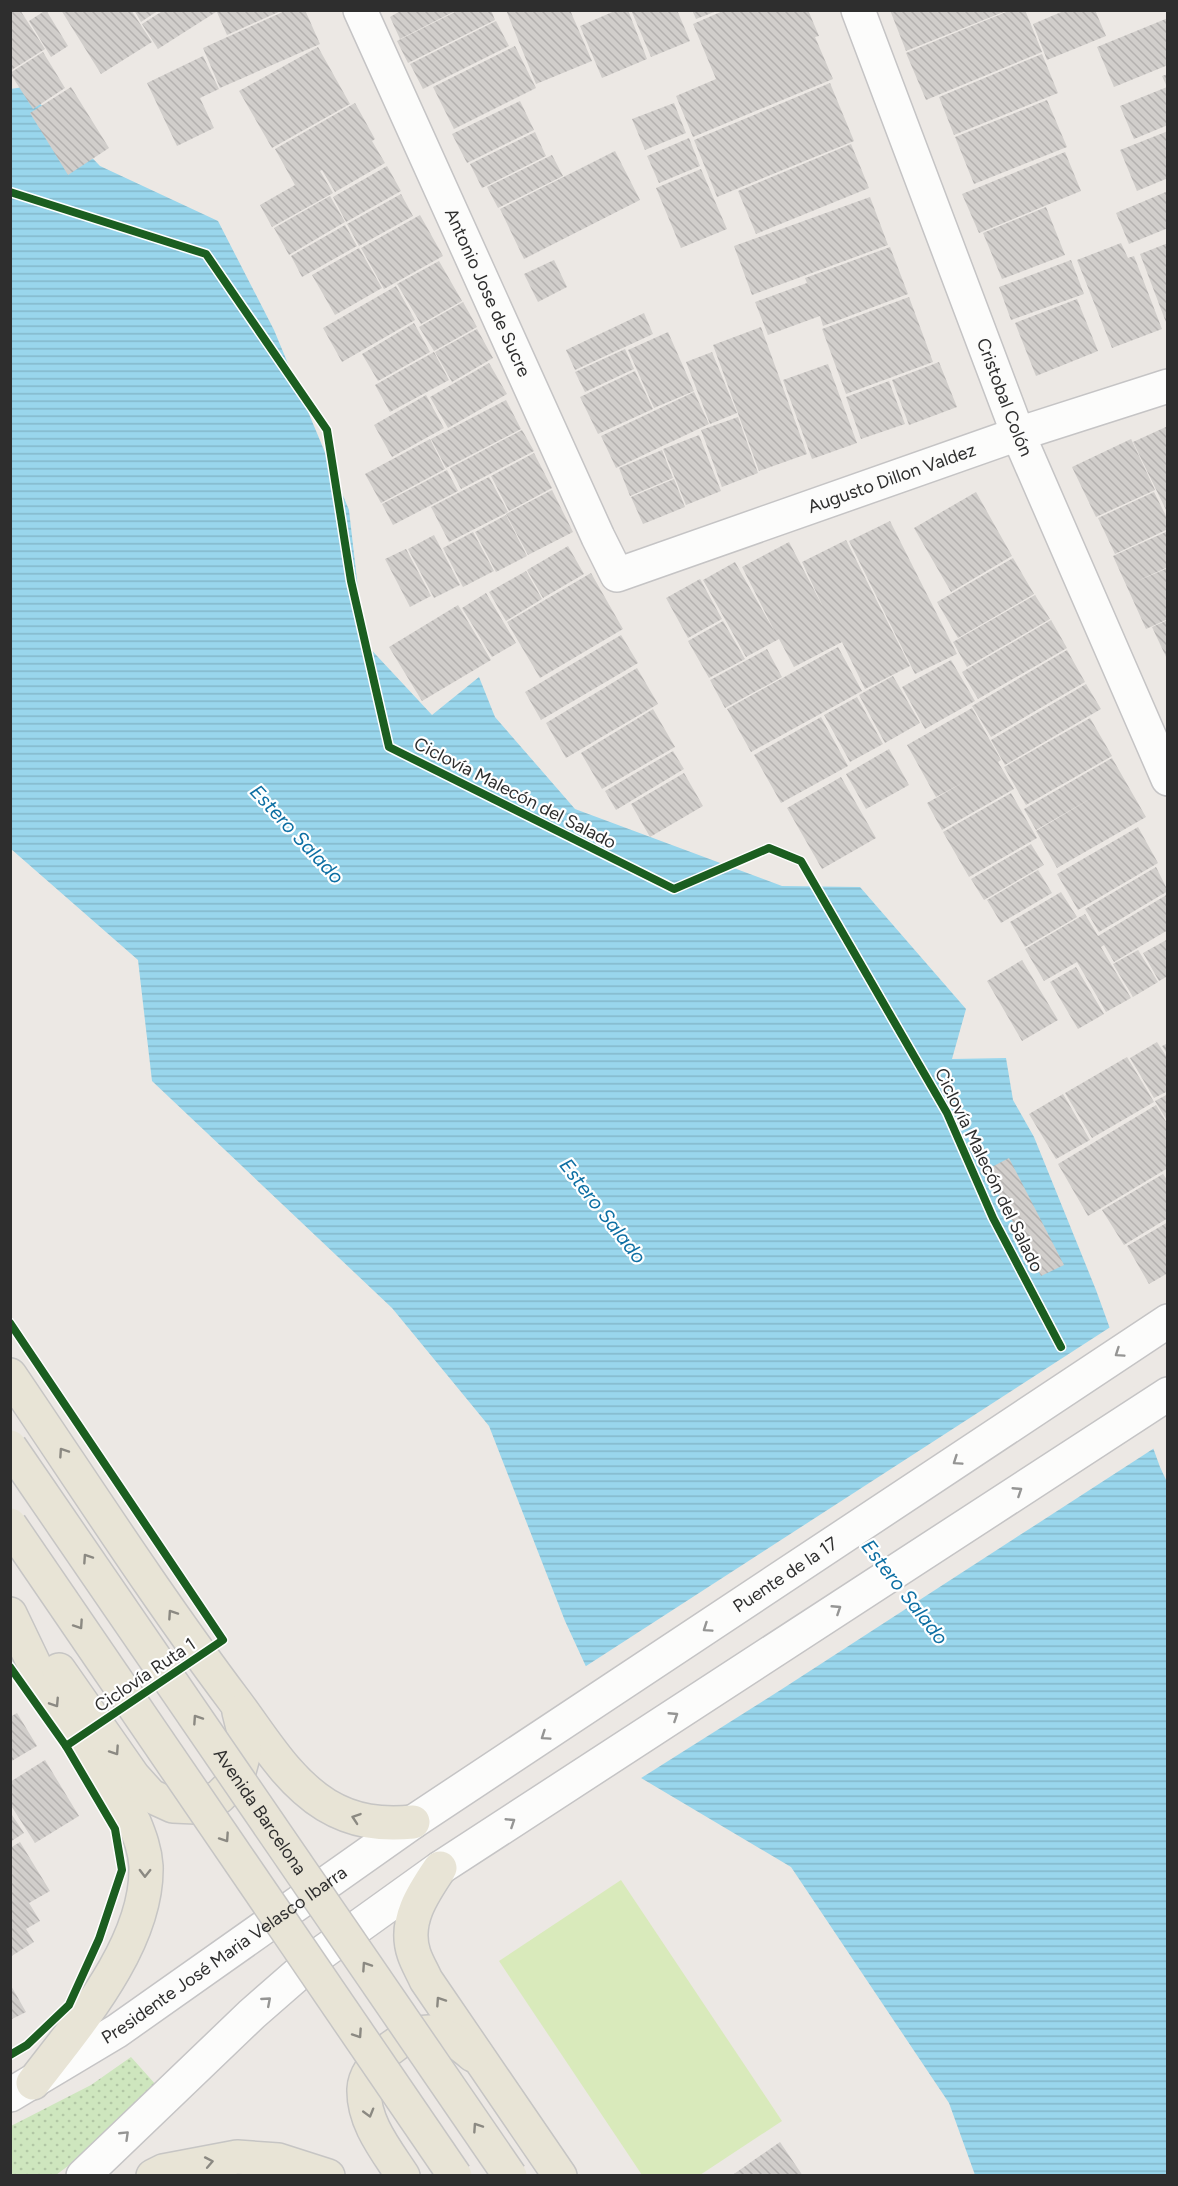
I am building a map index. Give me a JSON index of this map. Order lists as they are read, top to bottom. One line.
{"streets":{"main road":["Antonio Jose de Sucre","Cristobal Colón","Augusto Dillon Valdez","Puente de la 17","Avenida Barcelona","Presidente José Maria Velasco Ibarra"],"cycle path":["Ciclovía Malecón del Salado","Ciclovía Ruta 1"]},"crossings":[["Antonio Jose de Sucre","Augusto Dillon Valdez"],["Cristobal Colón","Augusto Dillon Valdez"],["Puente de la 17","Presidente José Maria Velasco Ibarra"]],"water":["Estero Salado"]}
